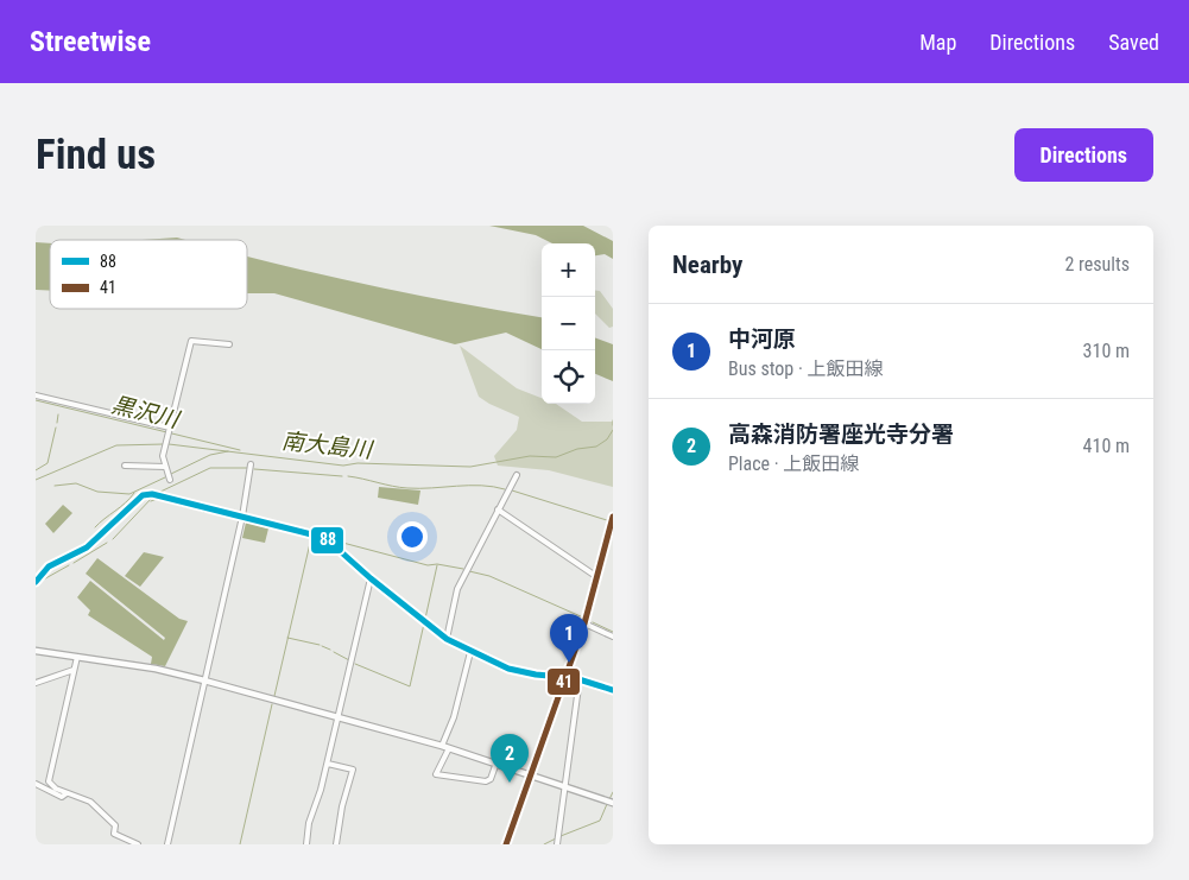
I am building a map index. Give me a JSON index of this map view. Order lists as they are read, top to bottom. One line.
{"water":["黒沢川","南大島川"],"lines":["transit line 88","transit line 41"],"legend":["88","41"],"page":{"header":"Streetwise","nav":["Map","Directions","Saved"],"buttons":"Directions","title":"Find us","heading":["Nearby","2 results"],"map_buttons":["+","−"],"list":[{"mark":"1","name":"中河原","note":"Bus stop · 上飯田線","value":"310 m"},{"mark":"2","name":"高森消防署座光寺分署","note":"Place · 上飯田線","value":"410 m"}],"pins":["1","2"]}}
